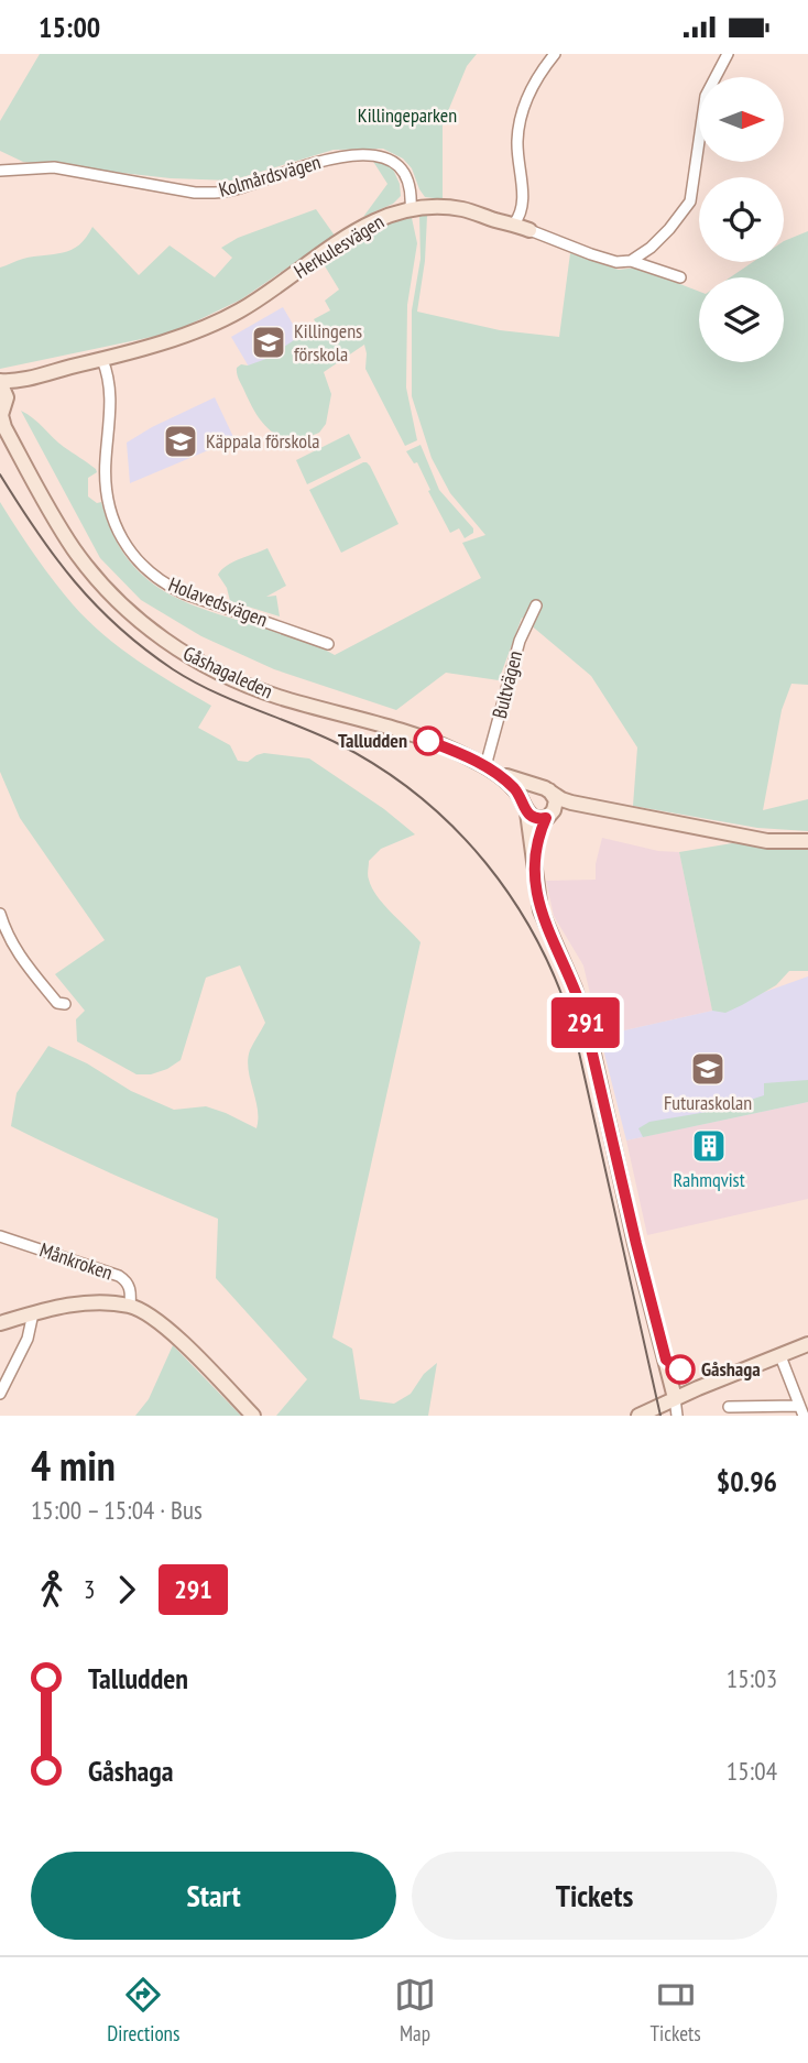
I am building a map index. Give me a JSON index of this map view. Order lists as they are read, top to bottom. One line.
{"streets":{"main road":["Herkulesvägen","Gåshagaleden"],"street":["Kolmårdsvägen","Holavedsvägen","Bultvägen","Månkroken"]},"crossings":[["Kolmårdsvägen","Herkulesvägen"],["Herkulesvägen","Holavedsvägen"],["Herkulesvägen","Gåshagaleden"],["Gåshagaleden","Bultvägen"]],"parks":["Killingeparken"],"places":{"school or university":["Killingens förskola","Käppala förskola","Futuraskolan"],"other":["Talludden","Gåshaga"],"building":["Rahmqvist"]},"lines":["bus line 291"],"north":"right","page":{"status":"15:00","on_map":"291","heading":["4 min","15:00 – 15:04 · Bus","$0.96"],"legs":["3","291"],"list":[{"name":"Talludden","value":"15:03"},{"name":"Gåshaga","value":"15:04"}],"buttons":["Start","Tickets"],"tabs":["Directions","Map","Tickets"]}}
